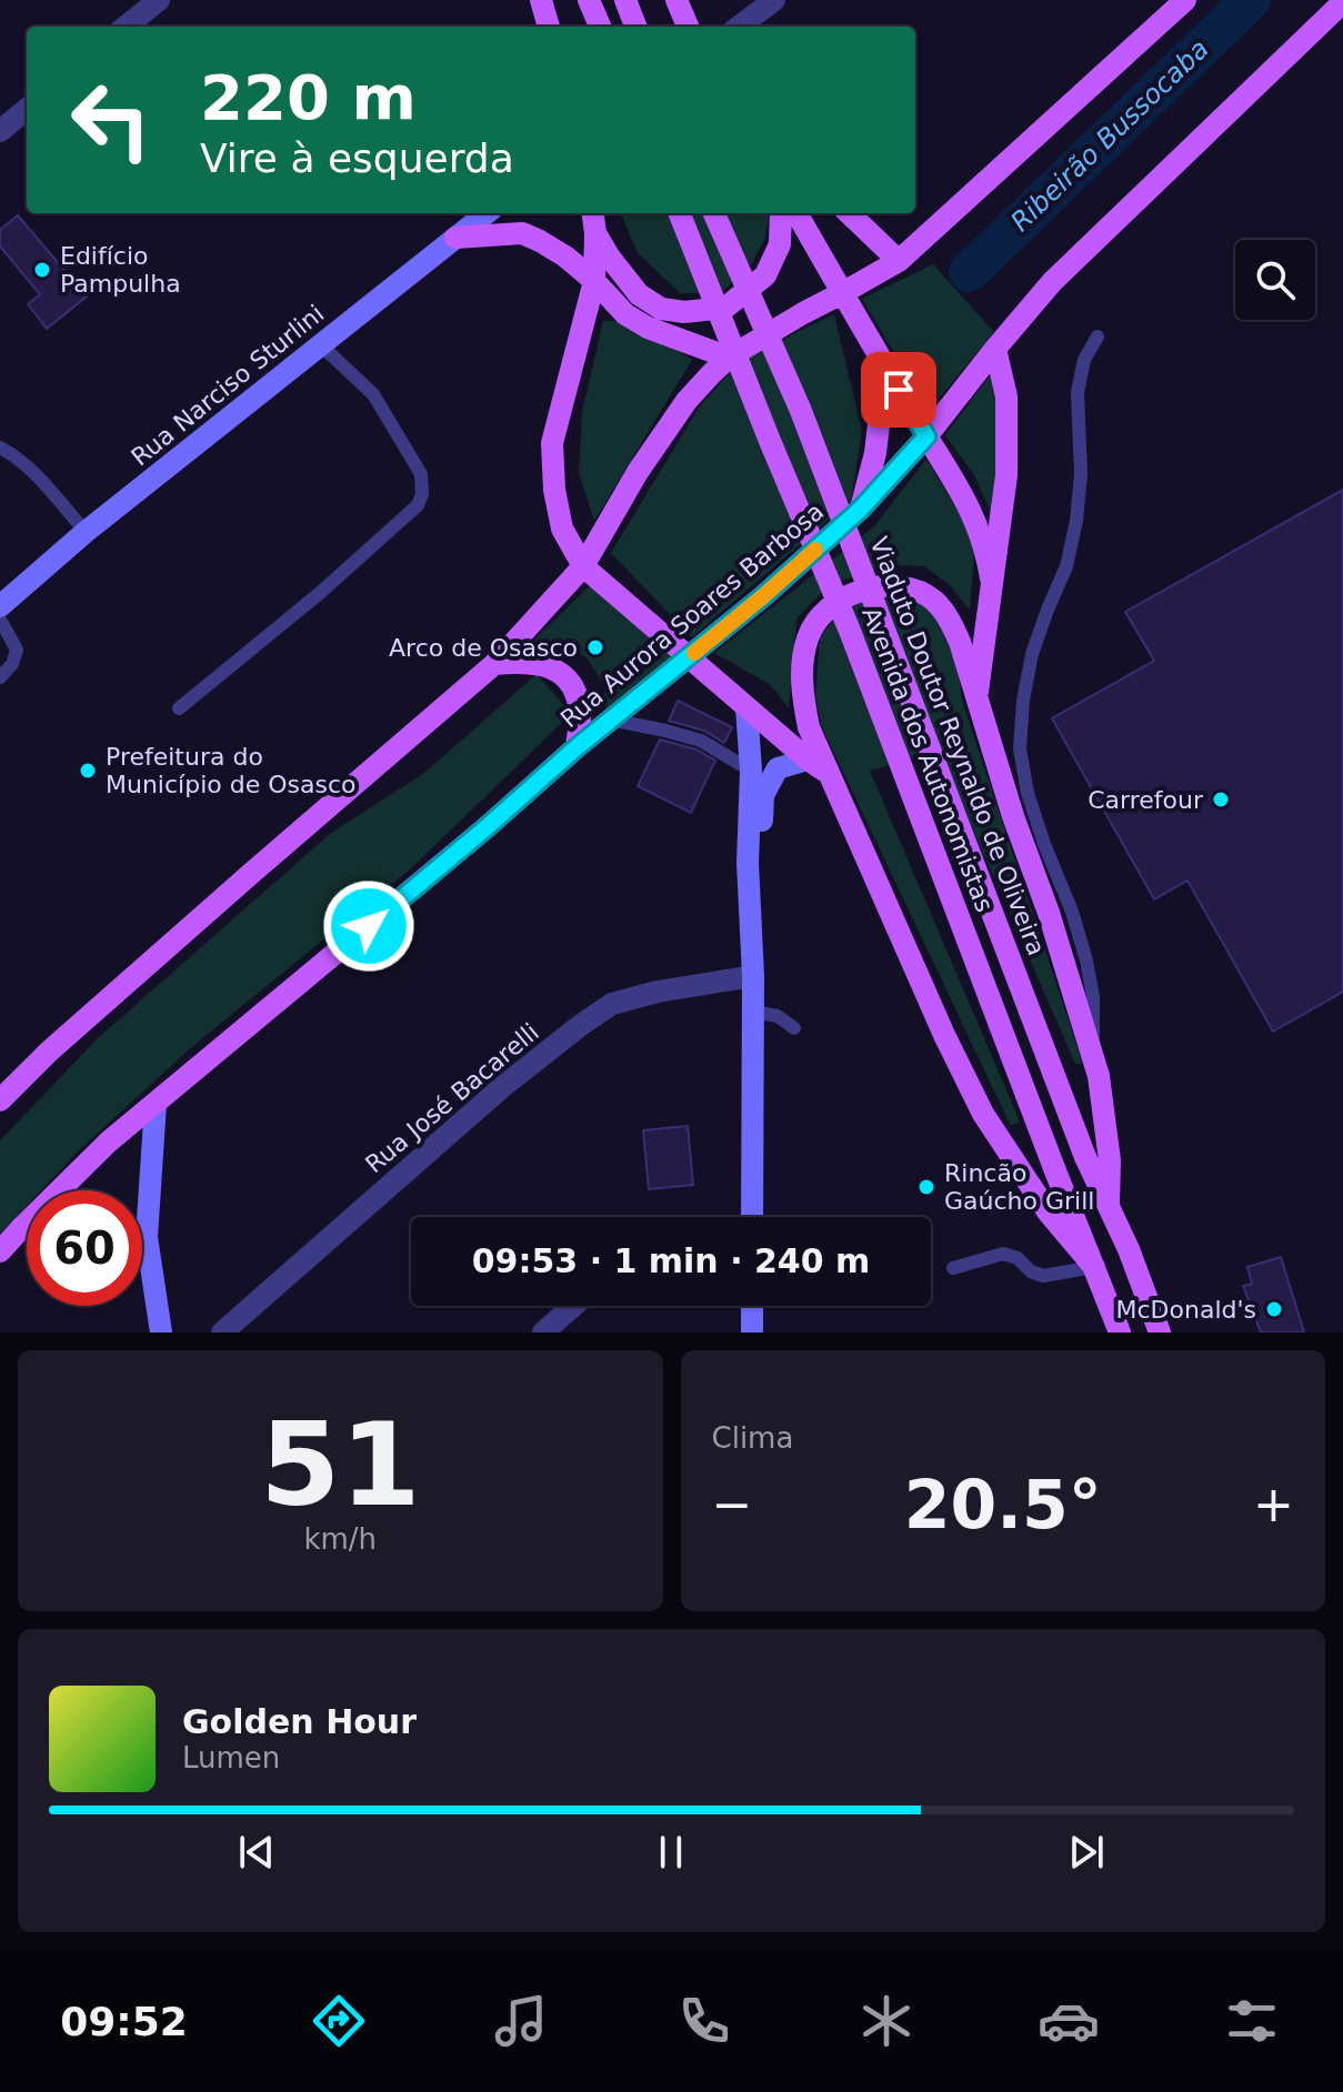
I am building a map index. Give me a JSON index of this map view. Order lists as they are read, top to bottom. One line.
{"streets":{"main road":["Rua Aurora Soares Barbosa","Viaduto Doutor Reynaldo de Oliveira","Avenida dos Autonomistas"],"street":["Rua Narciso Sturlini","Rua José Bacarelli"]},"water":["Ribeirão Bussocaba"],"places":["Edifício Pampulha","Arco de Osasco","Prefeitura do Município de Osasco","Carrefour","Rincão Gaúcho Grill","McDonald's"],"page":{"turn":["220 m","Vire à esquerda"],"limit":"60","trip":"09:53 · 1 min · 240 m","tile":[["51","km/h"],"Clima"],"heat":["−","20.5°","+"],"song":["Golden Hour","Lumen"],"tabs":"09:52"}}
